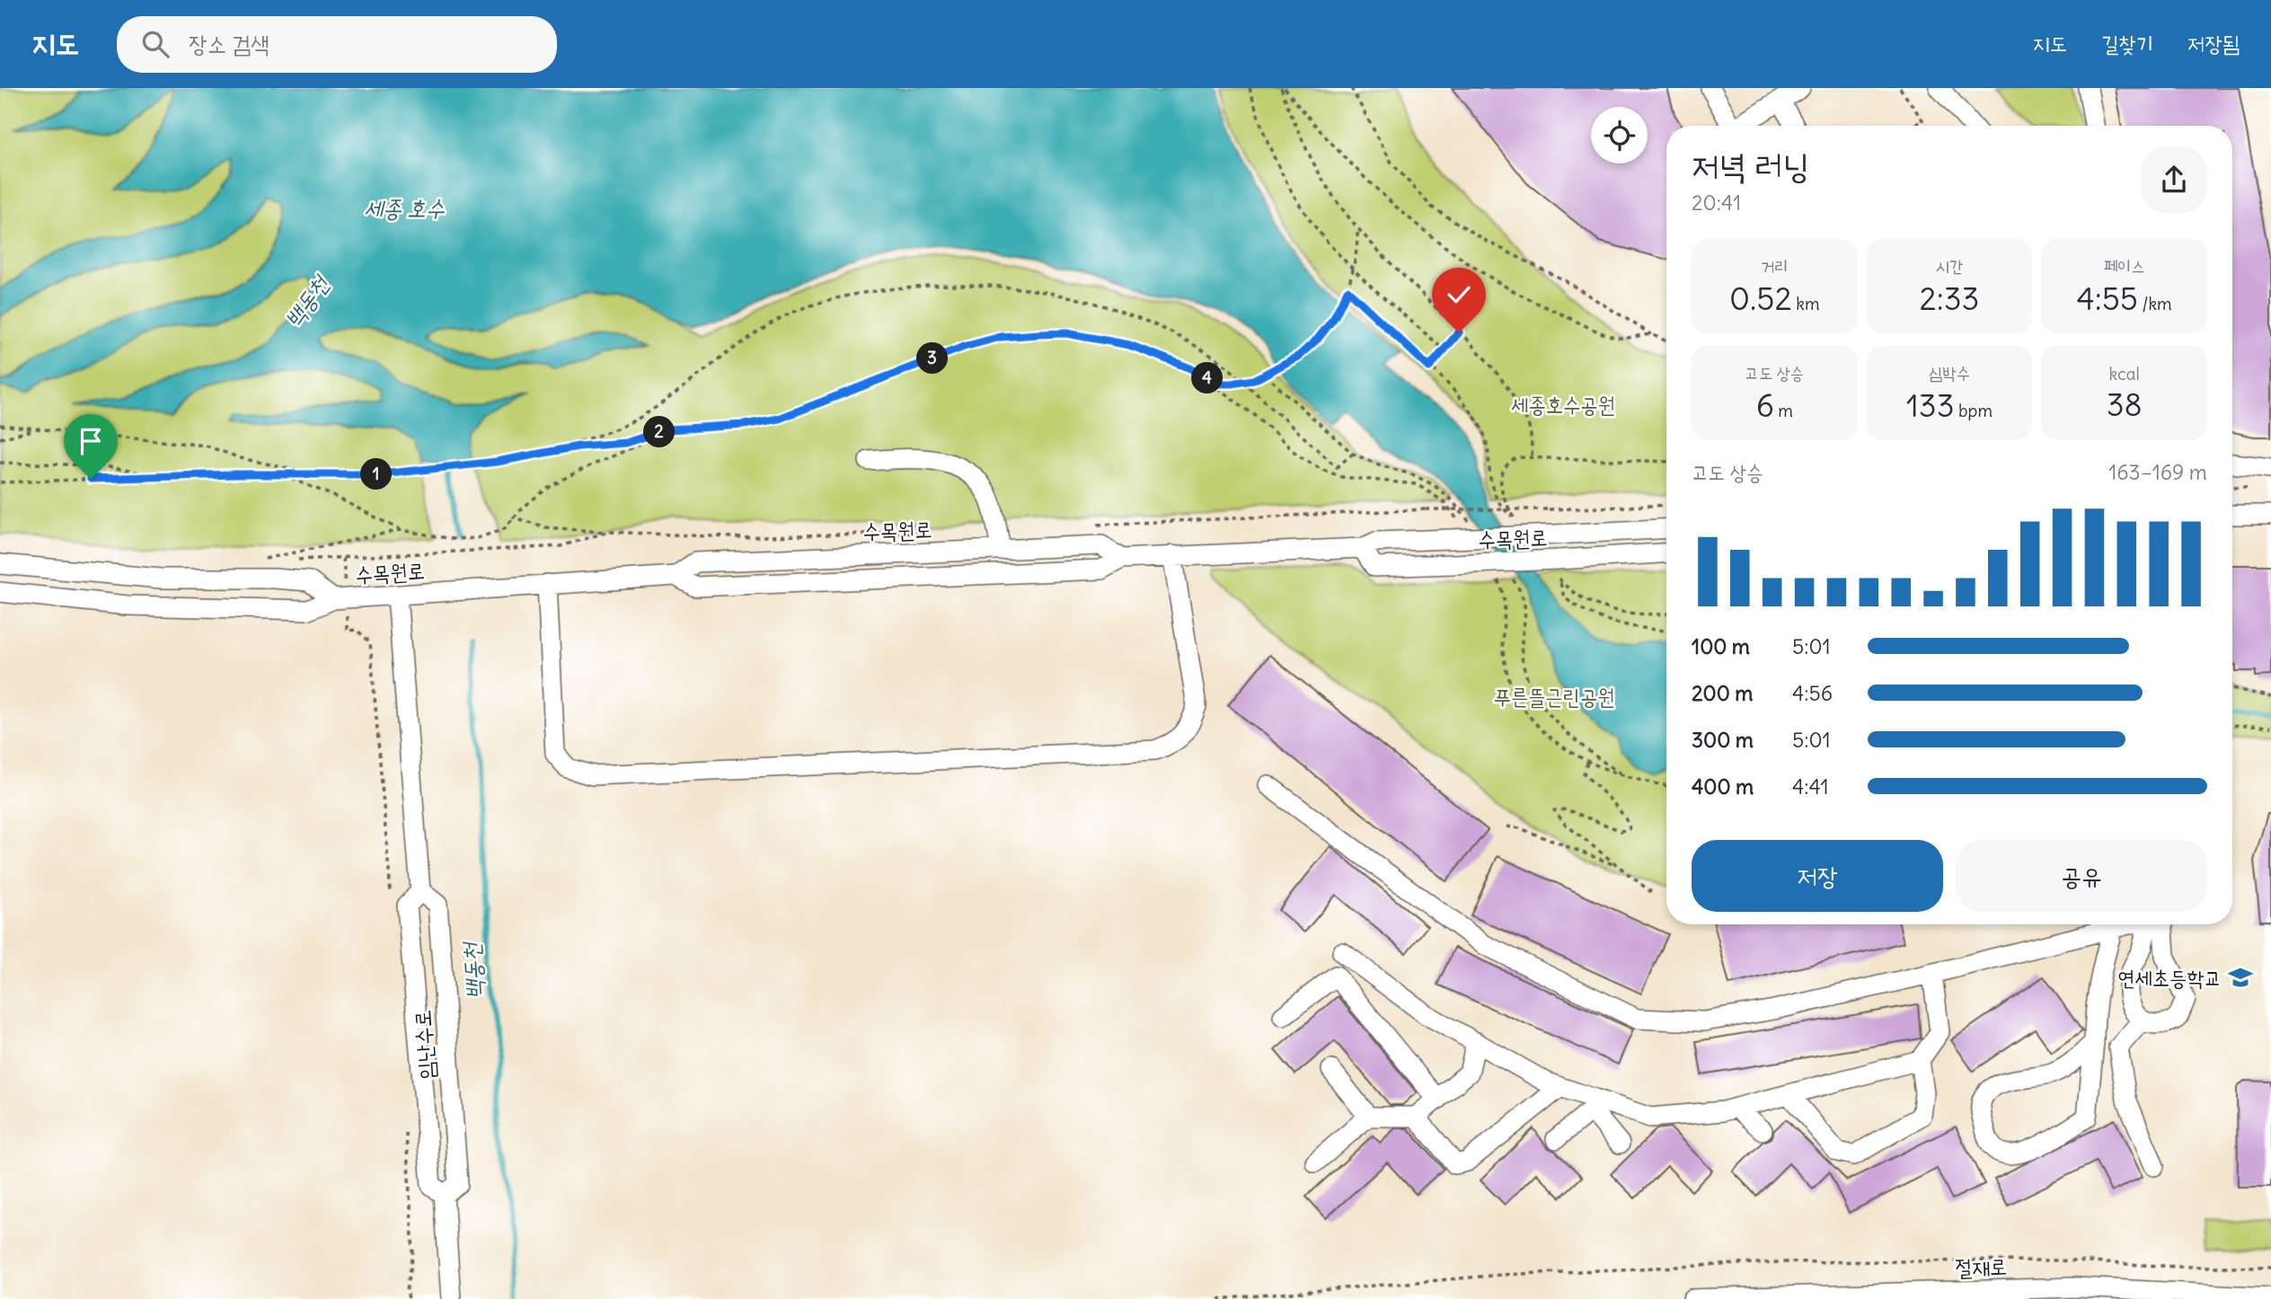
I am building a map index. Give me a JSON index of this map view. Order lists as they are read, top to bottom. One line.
{"streets":{"street":["수목원로","임난수로","절재로"]},"water":["세종 호수","백동천"],"parks":["세종호수공원","푸른뜰근린공원"],"places":{"school or university":["연세초등학교"]},"page":{"header":"지도","search":"장소 검색","nav":["지도","길찾기","저장됨"],"heading":["저녁 러닝","20:41"],"stats":[["거리","0.52 km"],["시간","2:33"],["페이스","4:55 /km"],["고도 상승","6 m"],["심박수","133 bpm"],["kcal","38"]],"pins":["3","4","2","1"],"chart":["고도 상승","163–169 m"],"list":[{"name":"100 m","note":"5:01"},{"name":"200 m","note":"4:56"},{"name":"300 m","note":"5:01"},{"name":"400 m","note":"4:41"}],"buttons":["저장","공유"]}}
